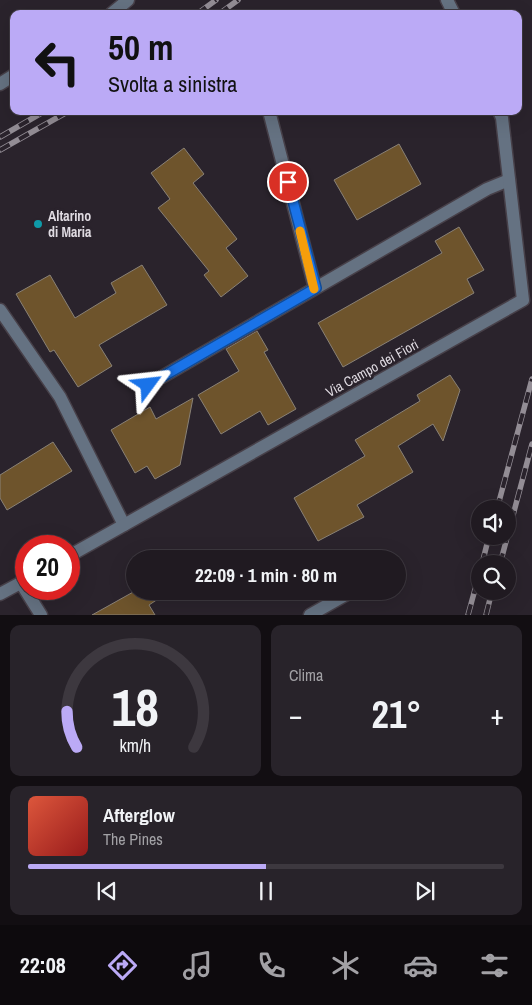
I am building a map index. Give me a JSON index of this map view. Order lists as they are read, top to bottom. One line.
{"streets":{"street":["Via Campo dei Fiori"]},"places":["Altarino di Maria"],"page":{"turn":["50 m","Svolta a sinistra"],"limit":"20","trip":"22:09 · 1 min · 80 m","tile":"Clima","heat":["−","21°","+"],"song":["Afterglow","The Pines"],"tabs":"22:08","gauge":["18","km/h"]}}
